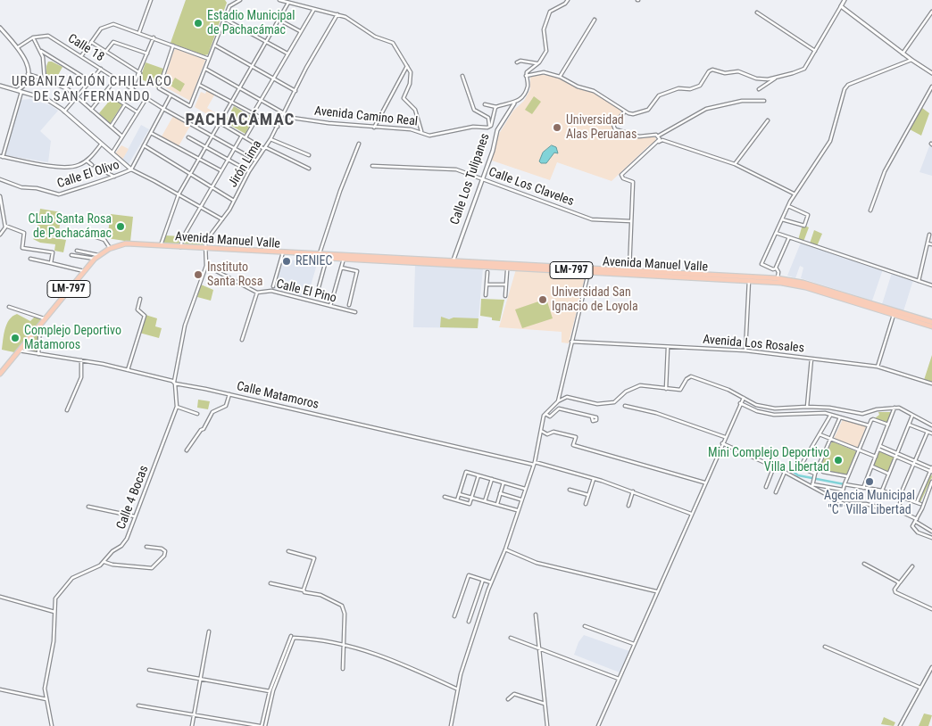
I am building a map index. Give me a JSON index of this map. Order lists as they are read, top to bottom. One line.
{"streets":{"main road":["Avenida Manuel Valle","LM-797"],"street":["Calle 18","Avenida Camino Real","Jirón Lima","Calle El Olivo","Calle Los Tulipanes","Calle Los Claveles","Calle El Pino","Avenida Los Rosales","Calle Matamoros","Calle 4 Bocas"]},"crossings":[["Calle 18","Jirón Lima"],["Avenida Camino Real","Jirón Lima"],["Jirón Lima","Avenida Manuel Valle"],["Jirón Lima","Calle 4 Bocas"],["Calle Los Tulipanes","Calle Los Claveles"],["Calle Los Tulipanes","Avenida Manuel Valle"],["Avenida Manuel Valle","LM-797"],["Avenida Manuel Valle","Calle 4 Bocas"],["LM-797","Calle Matamoros"],["Calle El Pino","Calle 4 Bocas"],["Calle Matamoros","Calle 4 Bocas"]],"districts":["URBANIZACIÓN CHILLACO DE SAN FERNANDO","PACHACÁMAC"],"places":["Estadio Municipal de Pachacámac","Universidad Alas Peruanas","CLub Santa Rosa de Pachacámac","RENIEC","Instituto Santa Rosa","Universidad San Ignacio de Loyola","Complejo Deportivo Matamoros","Mini Complejo Deportivo Villa Libertad","Agencia Municipal \"C\" Villa Libertad"]}
